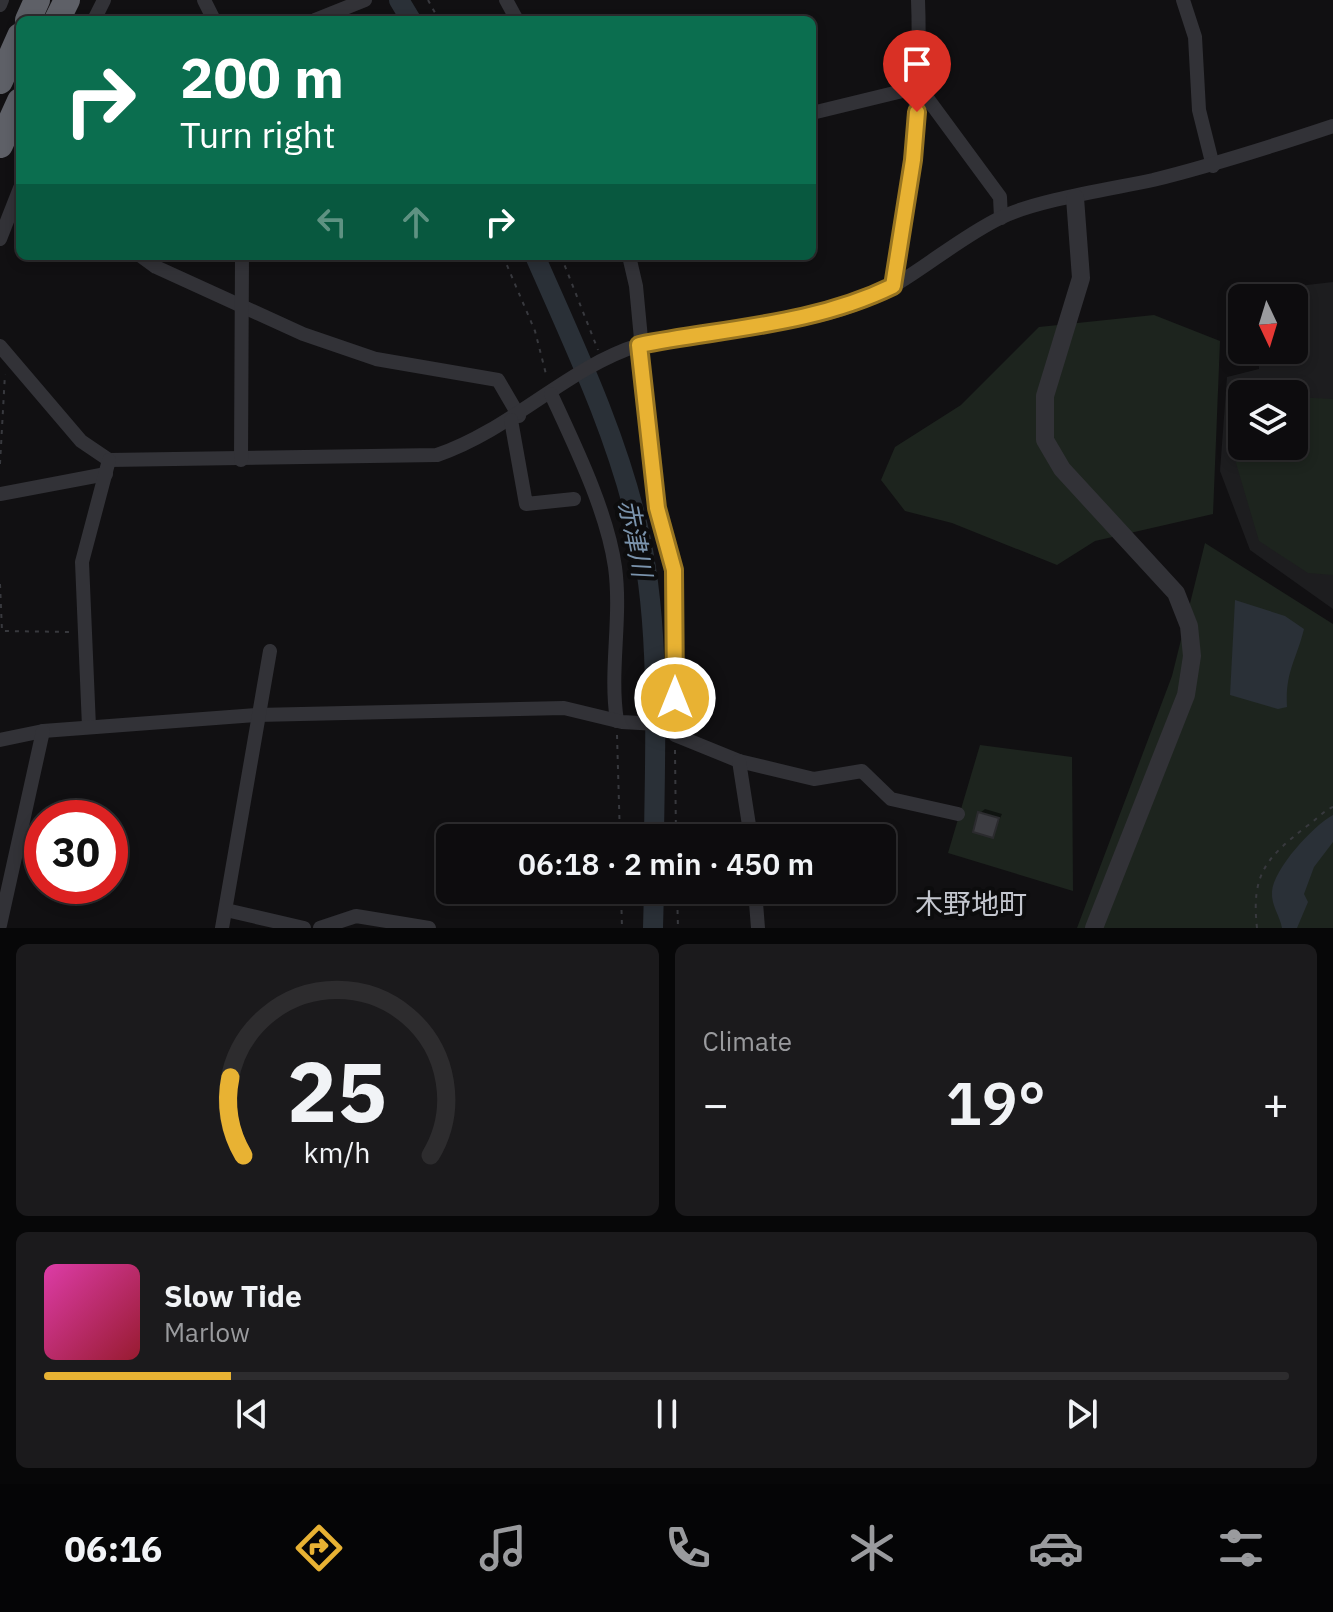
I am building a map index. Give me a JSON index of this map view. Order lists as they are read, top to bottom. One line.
{"districts":["木野地町"],"water":["赤津川"],"north":"bottom","page":{"turn":["200 m","Turn right"],"limit":"30","trip":"06:18 · 2 min · 450 m","tile":"Climate","heat":["−","19°","+"],"song":["Slow Tide","Marlow"],"tabs":"06:16","gauge":["25","km/h"]}}
